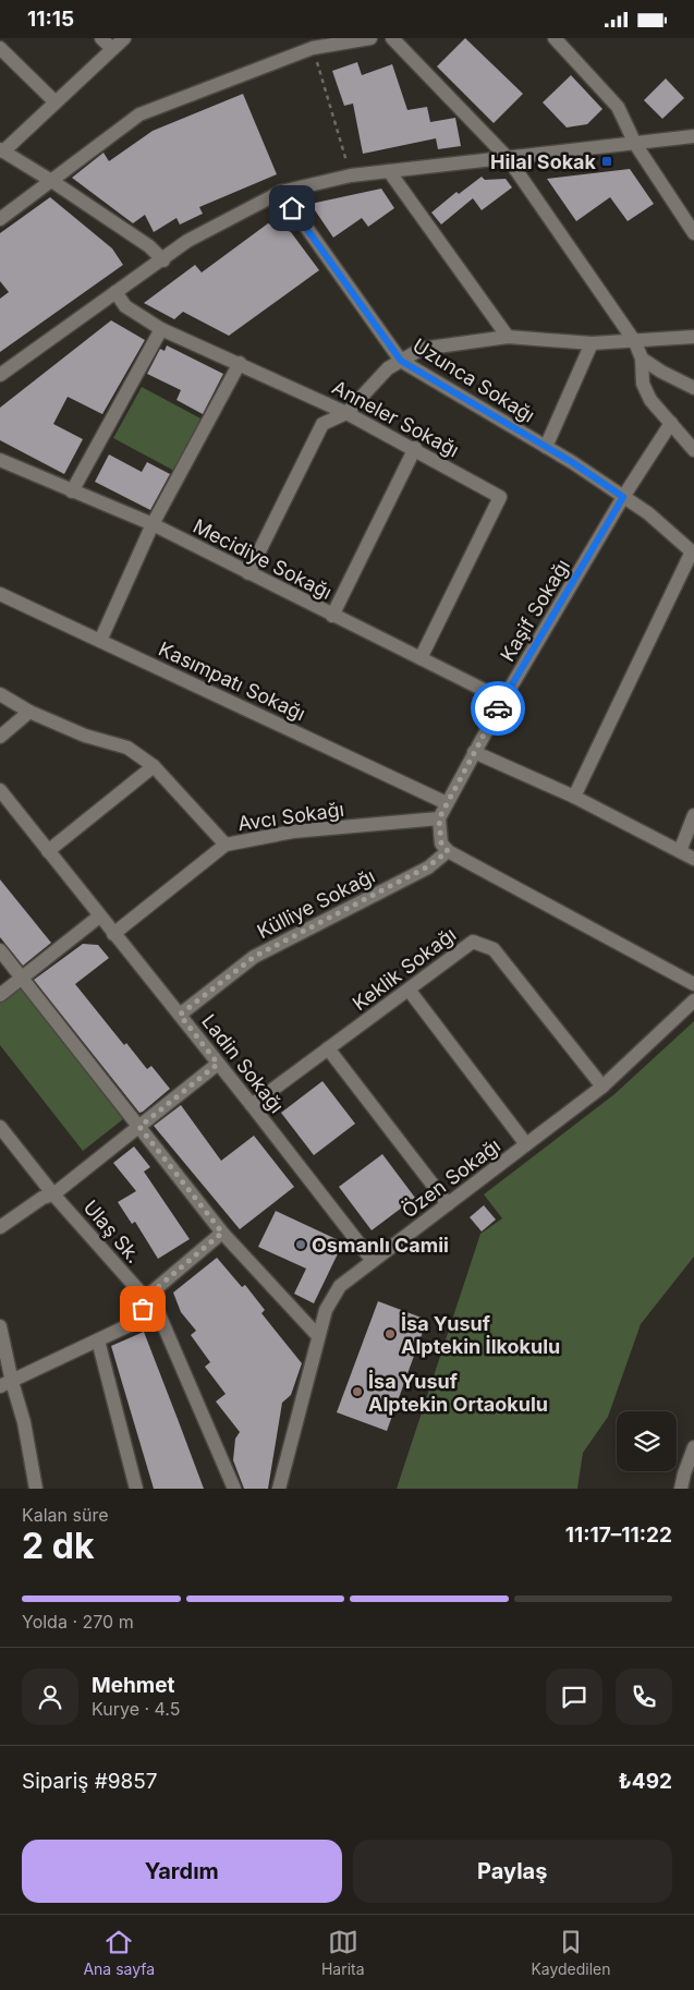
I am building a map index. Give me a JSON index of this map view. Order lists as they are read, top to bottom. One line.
{"streets":{"street":["Uzunca Sokağı","Anneler Sokağı","Mecidiye Sokağı","Kaşif Sokağı","Kasımpatı Sokağı","Avcı Sokağı","Külliye Sokağı","Keklik Sokağı","Ladin Sokağı","Özen Sokağı","Ulaş Sk."]},"crossings":[["Uzunca Sokağı","Kaşif Sokağı"],["Anneler Sokağı","Mecidiye Sokağı"],["Mecidiye Sokağı","Kaşif Sokağı"],["Kaşif Sokağı","Kasımpatı Sokağı"],["Kaşif Sokağı","Avcı Sokağı"],["Avcı Sokağı","Ladin Sokağı"],["Külliye Sokağı","Ladin Sokağı"],["Keklik Sokağı","Ladin Sokağı"],["Keklik Sokağı","Özen Sokağı"],["Ladin Sokağı","Özen Sokağı"]],"places":{"transit":["Hilal Sokak"],"other":["Osmanlı Camii","İsa Yusuf Alptekin İlkokulu","İsa Yusuf Alptekin Ortaokulu"]},"page":{"status":"11:15","heading":["2 dk","Kalan süre","11:17–11:22"],"panel":["Mehmet","Kurye · 4.5","Sipariş #9857","₺492"],"bar":"Yolda · 270 m","buttons":["Yardım","Paylaş"],"tabs":["Ana sayfa","Harita","Kaydedilen"]}}
